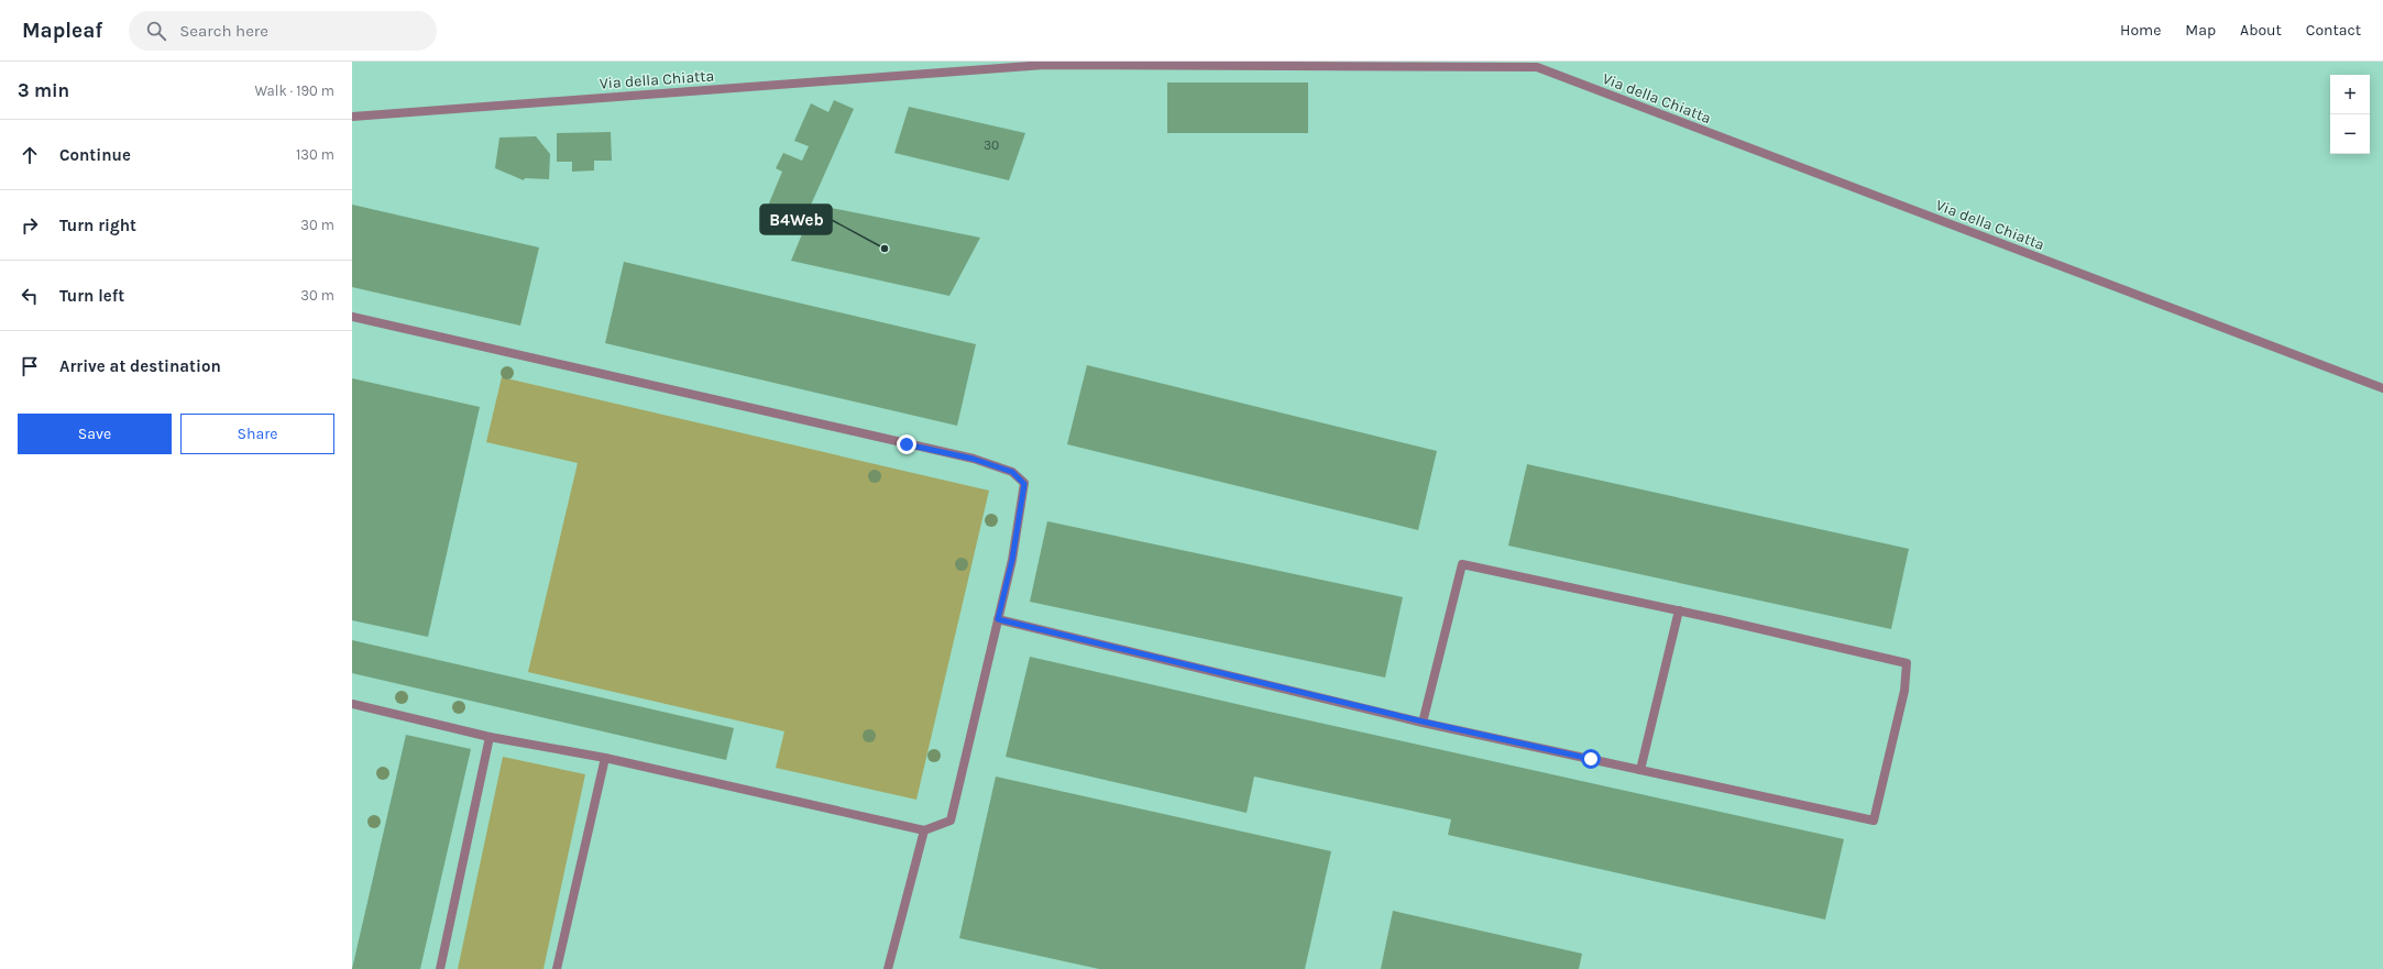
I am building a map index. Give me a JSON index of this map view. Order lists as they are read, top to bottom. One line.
{"streets":{"street":["Via della Chiatta"]},"places":["B4Web"],"house_numbers":["30"],"page":{"header":"Mapleaf","search":"Search here","nav":["Home","Map","About","Contact"],"heading":["3 min","Walk · 190 m"],"map_buttons":["+","−"],"list":[["Continue","130 m"],["Turn right","30 m"],["Turn left","30 m"],"Arrive at destination"],"buttons":["Save","Share"]}}
